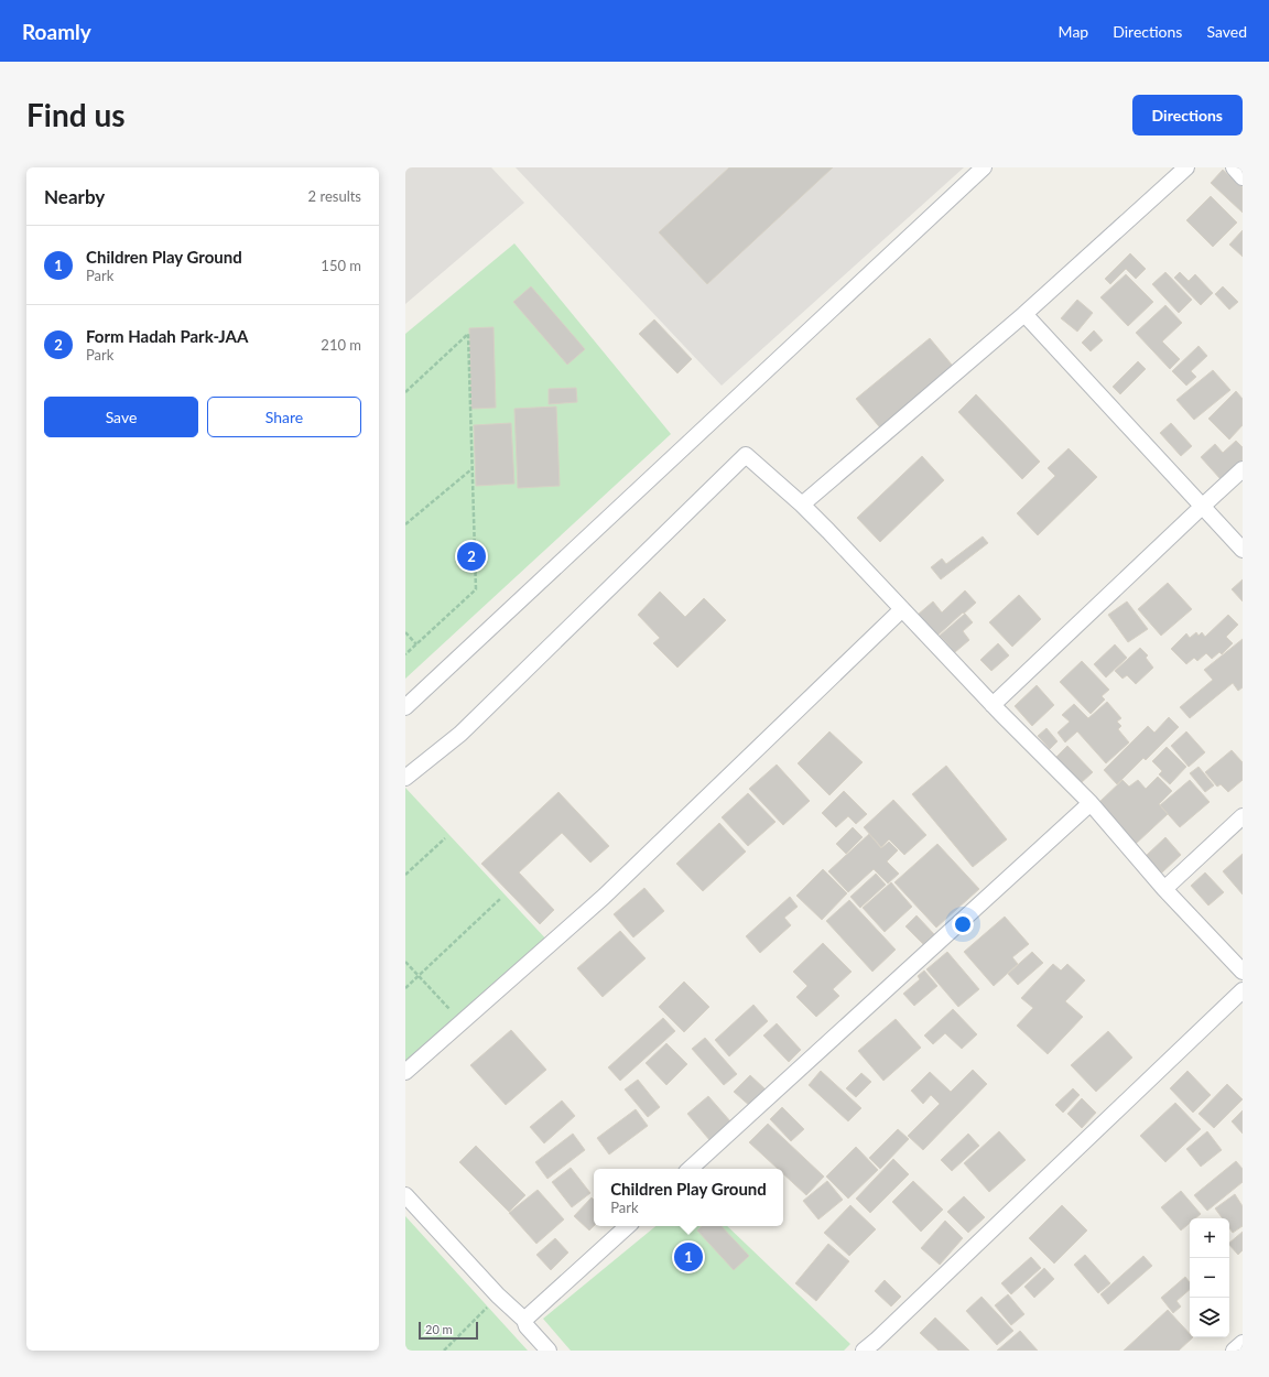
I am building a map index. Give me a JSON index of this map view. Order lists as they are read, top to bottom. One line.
{"scale_bar":"20 m","page":{"header":"Roamly","nav":["Map","Directions","Saved"],"buttons":["Directions",["Save","Share"]],"title":"Find us","heading":["Nearby","2 results"],"list":[{"mark":"1","name":"Children Play Ground","note":"Park","value":"150 m"},{"mark":"2","name":"Form Hadah Park-JAA","note":"Park","value":"210 m"}],"pins":["2","1"],"popup":["Children Play Ground","Park"],"map_buttons":["+","−"],"scale":"20 m"}}
